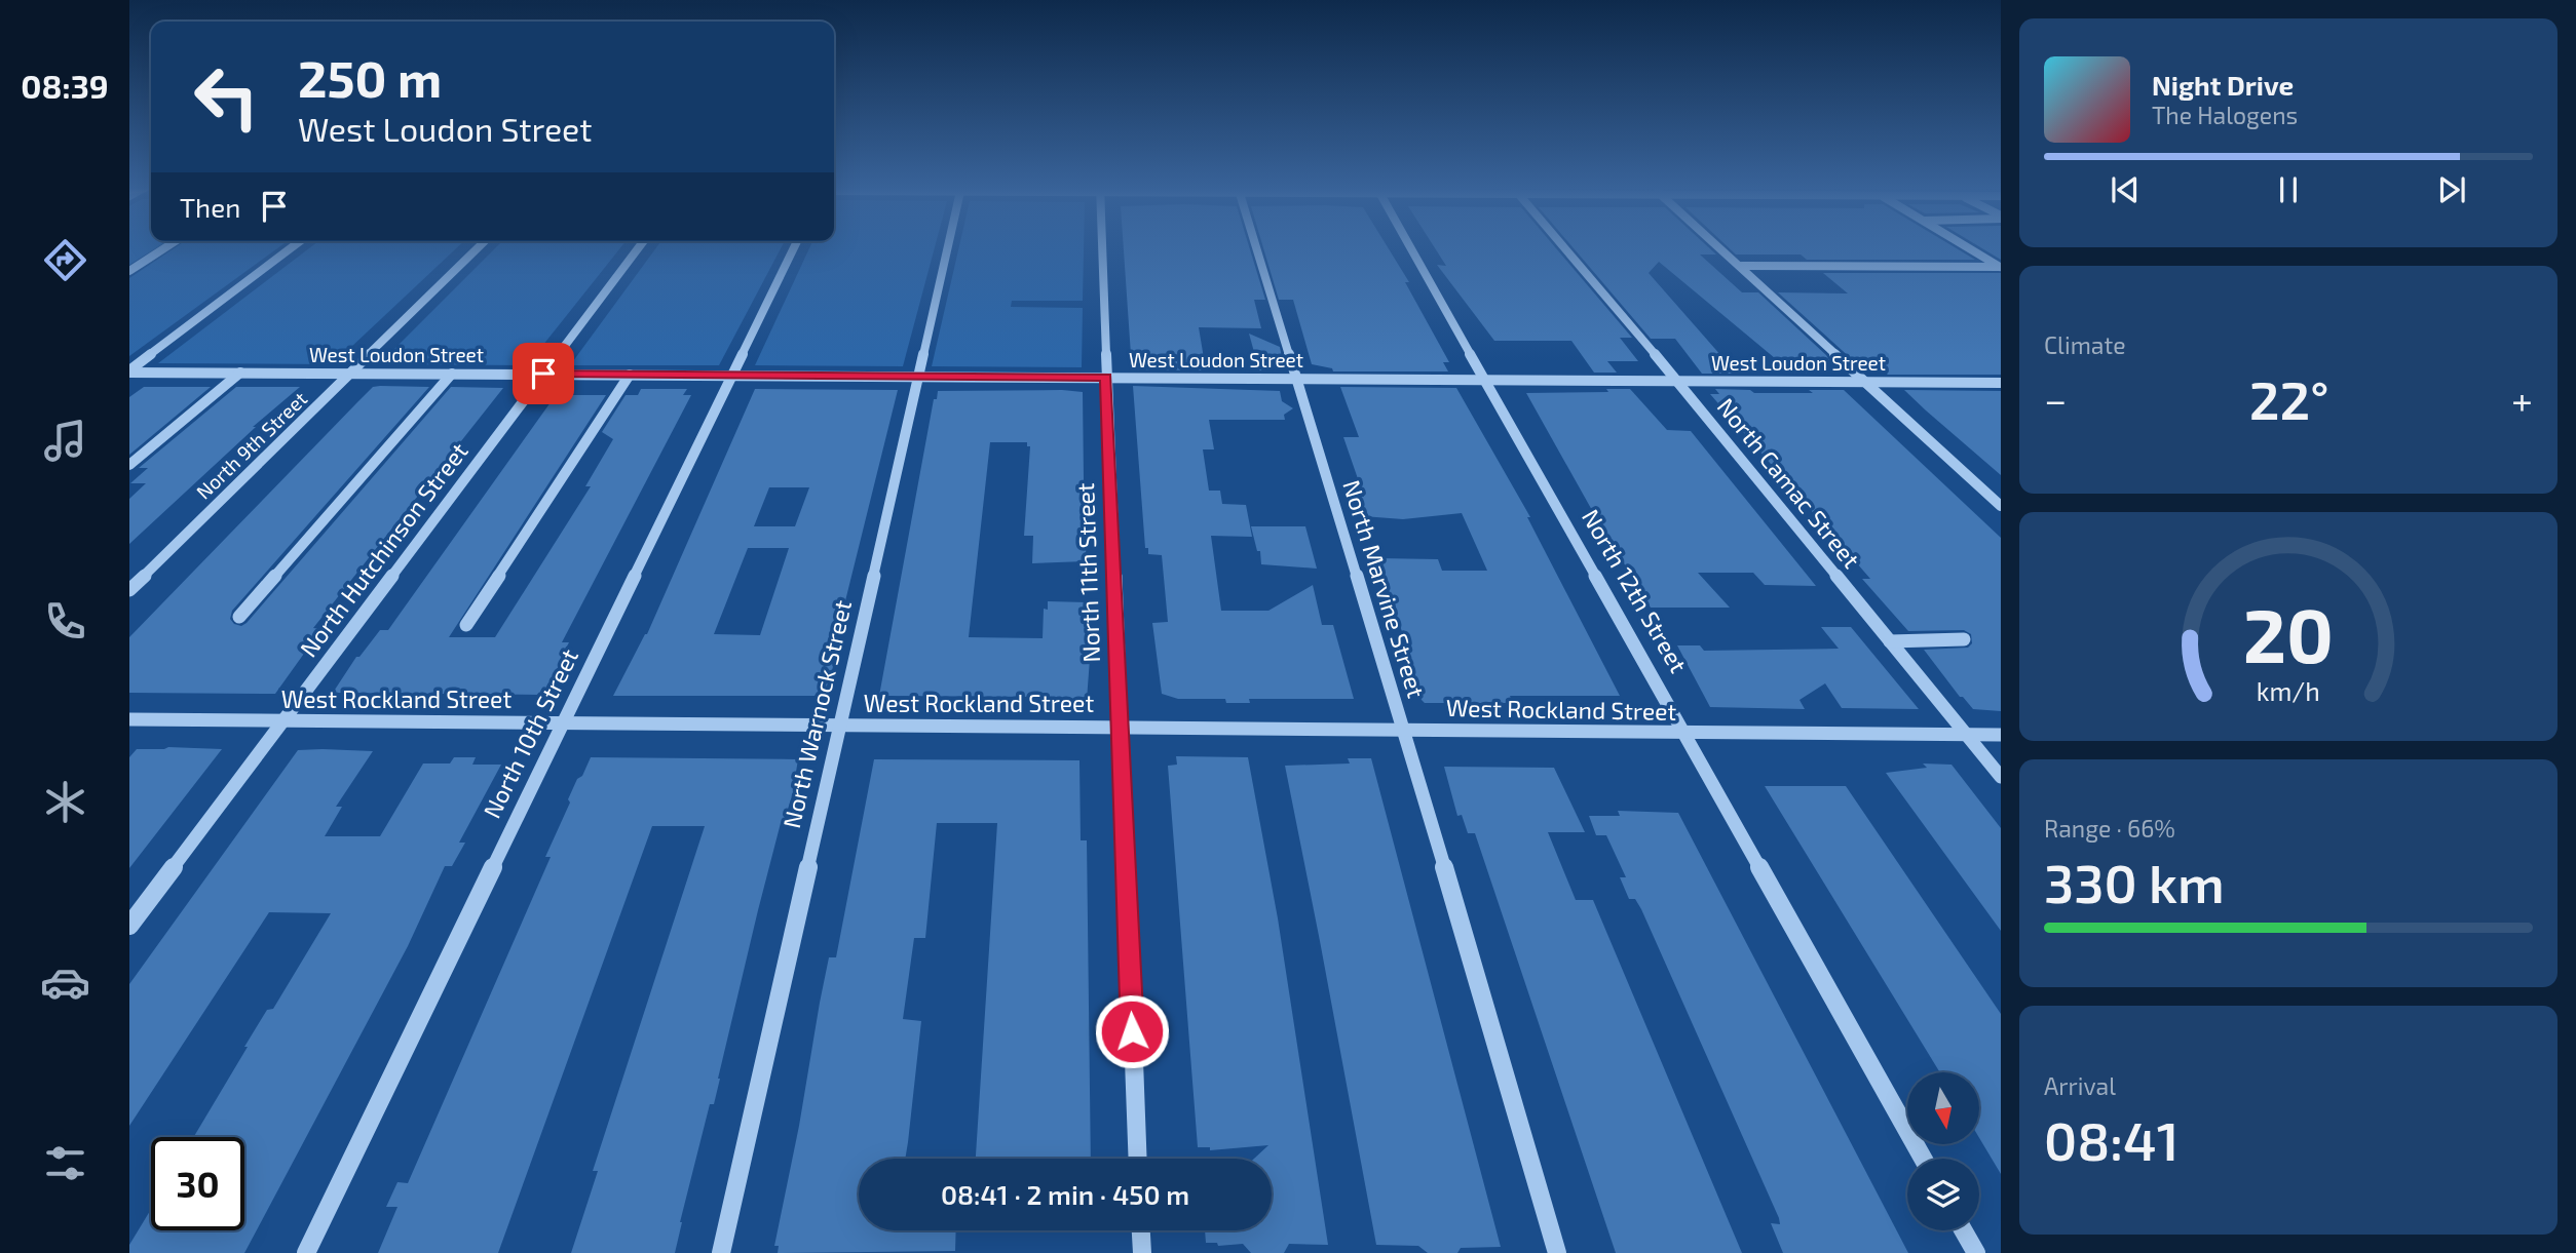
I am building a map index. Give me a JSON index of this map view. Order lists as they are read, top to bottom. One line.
{"streets":{"street":["West Loudon Street","North 9th Street","North Camac Street","North Hutchinson Street","North 11th Street","North Marvine Street","North 12th Street","West Rockland Street","North Warnock Street","North 10th Street"]},"crossings":[["West Loudon Street","North 9th Street"],["West Loudon Street","North Camac Street"],["West Loudon Street","North Hutchinson Street"],["West Loudon Street","North 11th Street"],["West Loudon Street","North Marvine Street"],["West Loudon Street","North 12th Street"],["West Loudon Street","North Warnock Street"],["West Loudon Street","North 10th Street"],["North Camac Street","West Rockland Street"],["North Hutchinson Street","West Rockland Street"],["North 11th Street","West Rockland Street"],["North Marvine Street","West Rockland Street"],["North 12th Street","West Rockland Street"],["West Rockland Street","North Warnock Street"],["West Rockland Street","North 10th Street"]],"north":"bottom","page":{"tabs":"08:39","turn":["250 m","West Loudon Street"],"song":["Night Drive","The Halogens"],"then":"Then","tile":["Climate",["Range · 66%","330 km"],["Arrival","08:41"]],"heat":["−","22°","+"],"limit":"30","trip":"08:41 · 2 min · 450 m","gauge":["20","km/h"]}}
